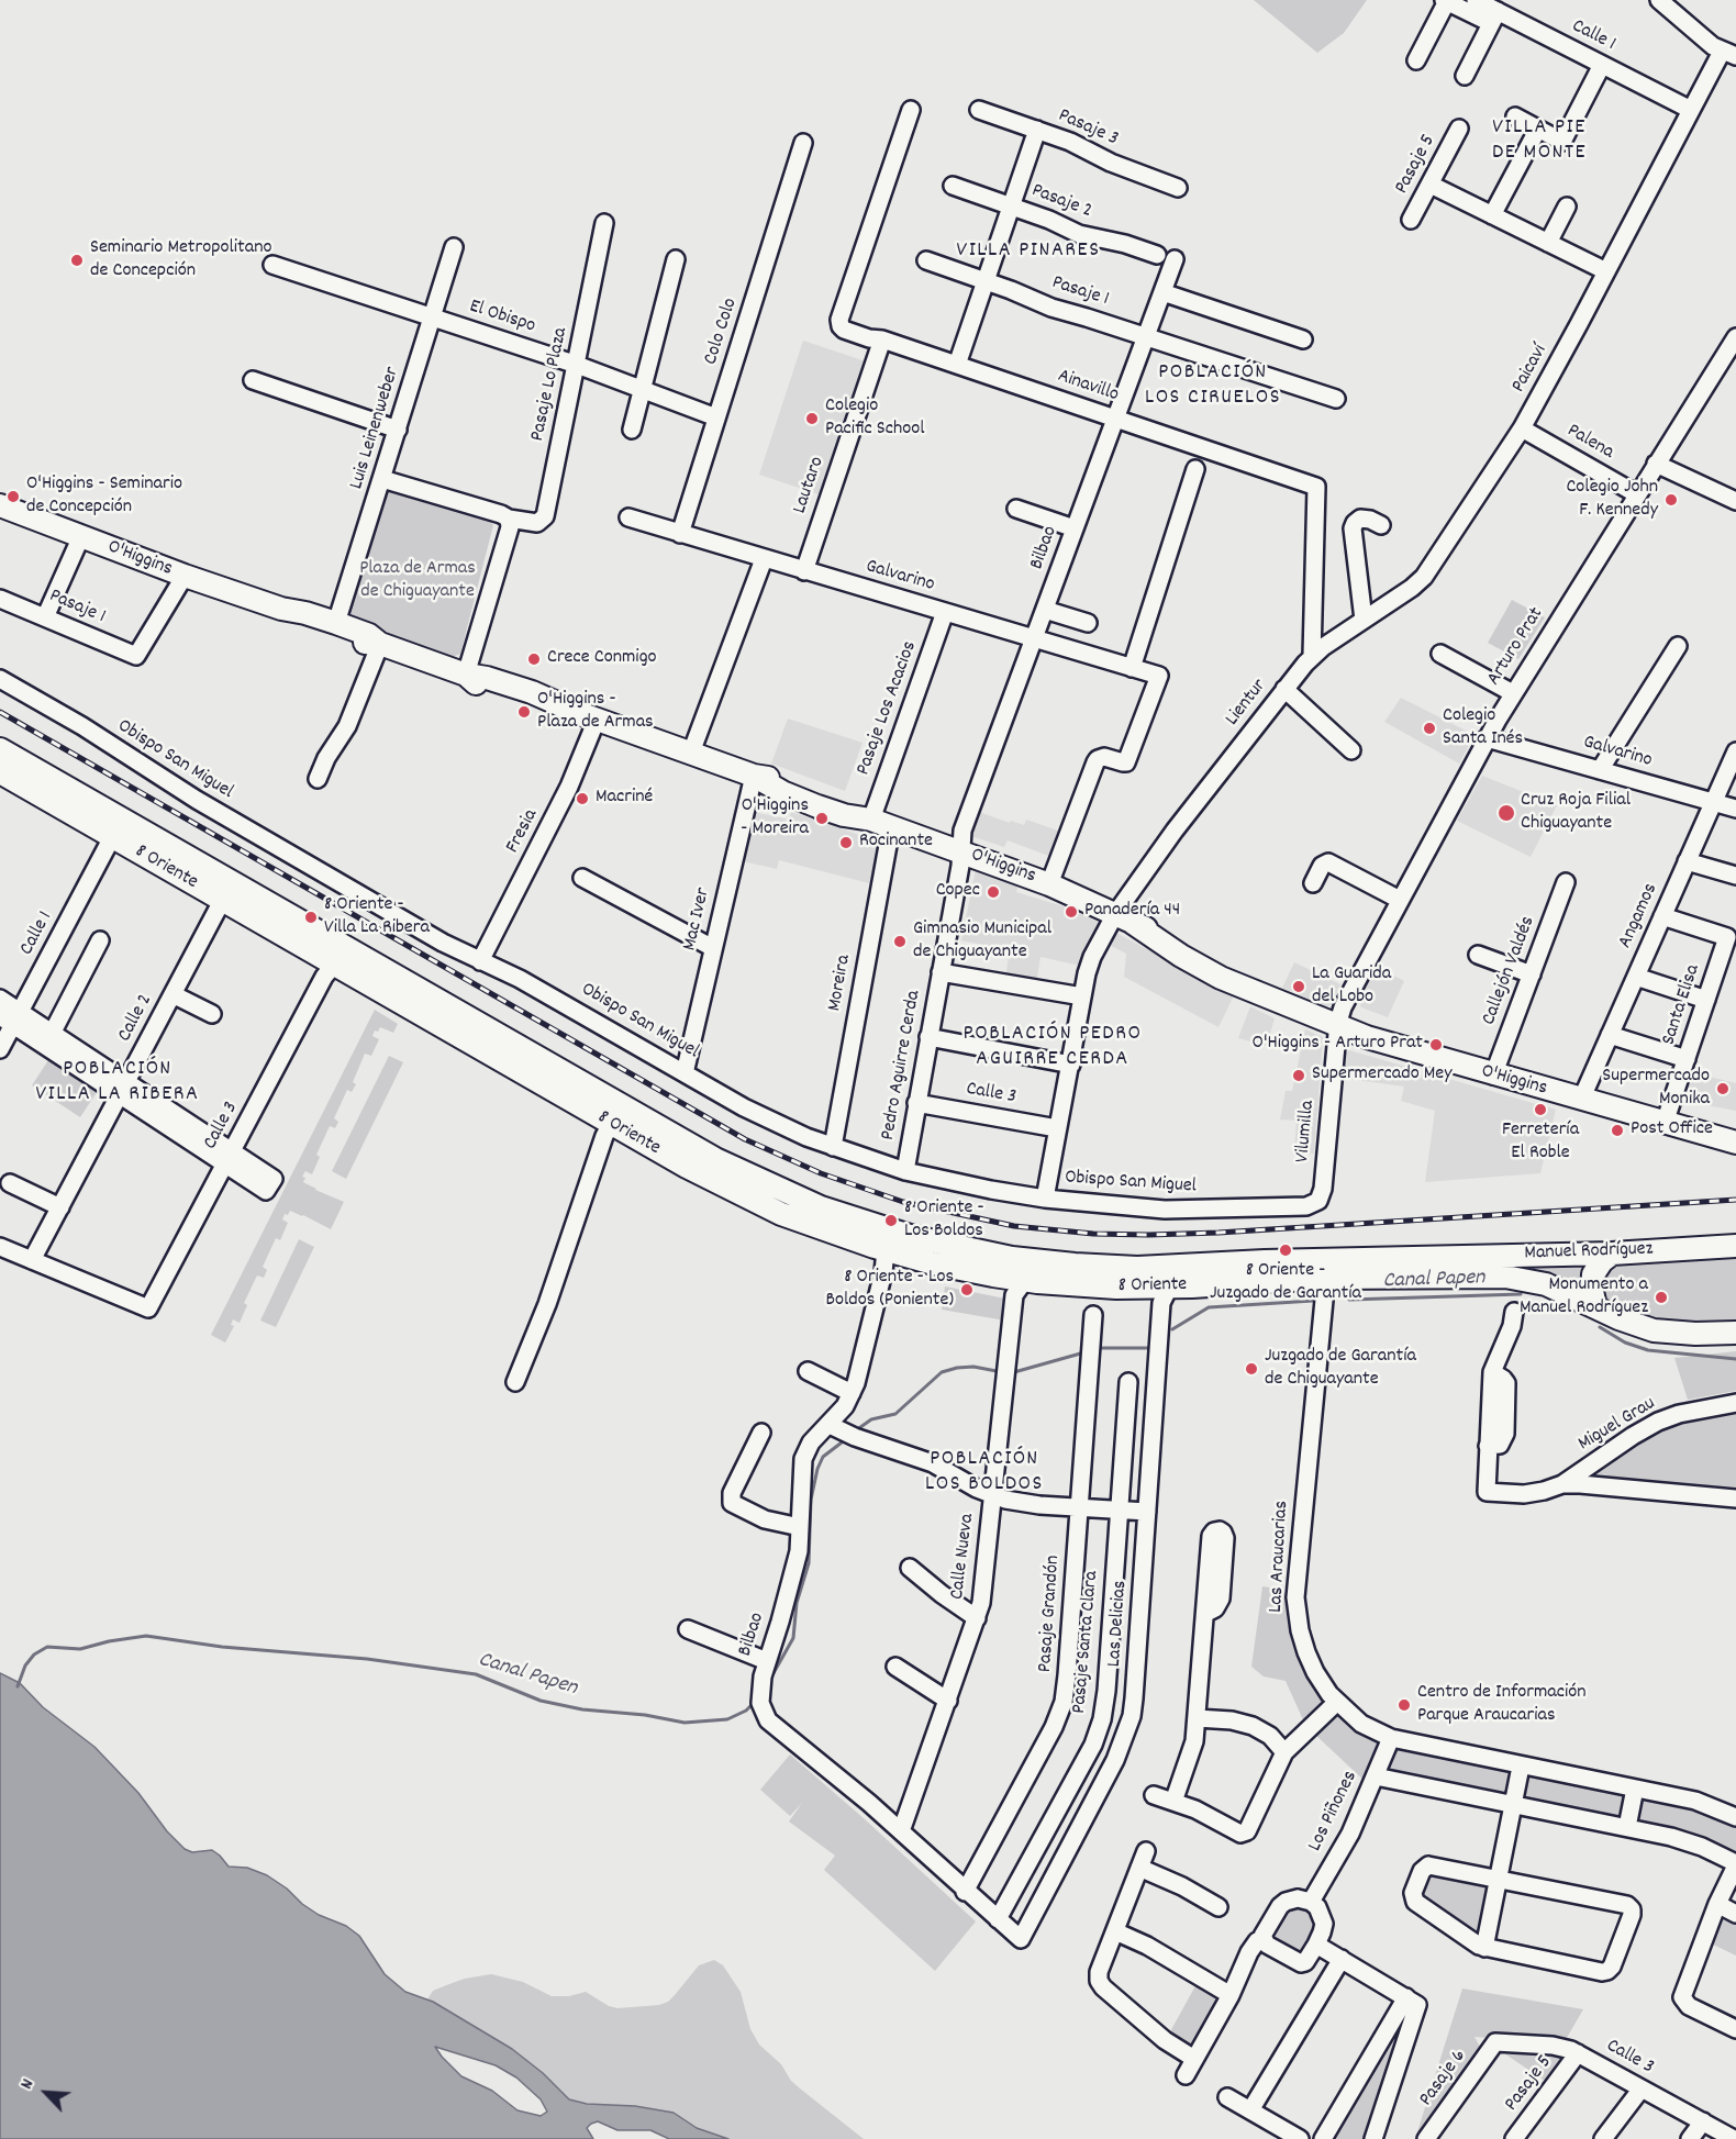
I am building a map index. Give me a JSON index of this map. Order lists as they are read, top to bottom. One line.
{"streets":{"main road":["O'Higgins","8 Oriente","Manuel Rodríguez"],"street":["Calle 1","Pasaje 3","Pasaje 5","Pasaje 2","Pasaje 1","El Obispo","Colo Colo","Paicaví","Pasaje Lo Plaza","Ainavillo","Luis Leinenweber","Palena","Lautaro","Bilbao","Galvarino","Arturo Prat","Lientur","Pasaje Los Acacios","Obispo San Miguel","Fresia","Angamos","Mac Iver","Callejón Valdés","Moreira","Santa Elisa","Calle 2","Pedro Aguirre Cerda","Calle 3","Vilumilla","Miguel Grau","Calle Nueva","Las Araucarias","Pasaje Grandón","Las Delicias","Pasaje Santa Clara","Los Piñones","Pasaje 6"]},"crossings":[["Calle 1","Paicaví"],["Calle 1","8 Oriente"],["Pasaje 5","Calle 3"],["Pasaje 1","Bilbao"],["Pasaje 1","O'Higgins"],["El Obispo","Colo Colo"],["El Obispo","Pasaje Lo Plaza"],["El Obispo","Luis Leinenweber"],["Colo Colo","Galvarino"],["Paicaví","Ainavillo"],["Paicaví","Palena"],["Paicaví","Lientur"],["Ainavillo","Lautaro"],["Ainavillo","Bilbao"],["Ainavillo","Lientur"],["Luis Leinenweber","O'Higgins"],["Palena","Arturo Prat"],["Lautaro","Galvarino"],["Bilbao","O'Higgins"],["Bilbao","Galvarino"],["Bilbao","8 Oriente"],["Bilbao","Pedro Aguirre Cerda"],["Bilbao","Calle Nueva"],["Bilbao","Pasaje Grandón"],["Bilbao","Las Delicias"],["Bilbao","Pasaje Santa Clara"],["O'Higgins","Galvarino"],["O'Higgins","Arturo Prat"],["O'Higgins","Lientur"],["O'Higgins","Pasaje Los Acacios"],["O'Higgins","Fresia"],["O'Higgins","Angamos"],["O'Higgins","Mac Iver"],["O'Higgins","Callejón Valdés"],["O'Higgins","Moreira"],["O'Higgins","Santa Elisa"],["O'Higgins","Pedro Aguirre Cerda"],["O'Higgins","Vilumilla"],["Galvarino","Arturo Prat"],["Galvarino","Pasaje Los Acacios"],["Galvarino","Angamos"],["Arturo Prat","Vilumilla"],["Lientur","Obispo San Miguel"],["Lientur","Calle 3"],["Pasaje Los Acacios","Moreira"],["Obispo San Miguel","Fresia"],["Obispo San Miguel","Mac Iver"],["Obispo San Miguel","Moreira"],["Obispo San Miguel","Pedro Aguirre Cerda"],["Obispo San Miguel","Vilumilla"],["8 Oriente","Calle 2"],["8 Oriente","Calle 3"],["8 Oriente","Manuel Rodríguez"],["8 Oriente","Calle Nueva"],["8 Oriente","Las Araucarias"],["8 Oriente","Las Delicias"],["Angamos","Santa Elisa"],["Calle 2","Calle 3"],["Pedro Aguirre Cerda","Calle 3"],["Calle 3","Pasaje 6"],["Manuel Rodríguez","Las Araucarias"],["Las Araucarias","Los Piñones"]],"districts":["VILLA PIE DE MONTE","VILLA PINARES","POBLACIÓN LOS CIRUELOS","POBLACIÓN PEDRO AGUIRRE CERDA","POBLACIÓN VILLA LA RIBERA","POBLACIÓN LOS BOLDOS"],"water":["Canal Papen"],"parks":["Plaza de Armas de Chiguayante"],"places":["Seminario Metropolitano de Concepción","Colegio Pacific School","O'Higgins - Seminario de Concepción","Colegio John F. Kennedy","Crece Conmigo","O'Higgins - Plaza de Armas","Colegio Santa Inés","Macriné","Cruz Roja Filial Chiguayante","O'Higgins - Moreira","Rocinante","Copec","Panadería 44","8 Oriente - Villa La Ribera","Gimnasio Municipal de Chiguayante","La Guarida del Lobo","O'Higgins - Arturo Prat","Supermercado Mey","Supermercado Monika","Ferretería El Roble","Post Office","8 Oriente - Los Boldos","8 Oriente - Juzgado de Garantía","8 Oriente - Los Boldos (Poniente)","Monumento a Manuel Rodríguez","Juzgado de Garantía de Chiguayante","Centro de Información Parque Araucarias"],"north":"top left"}
